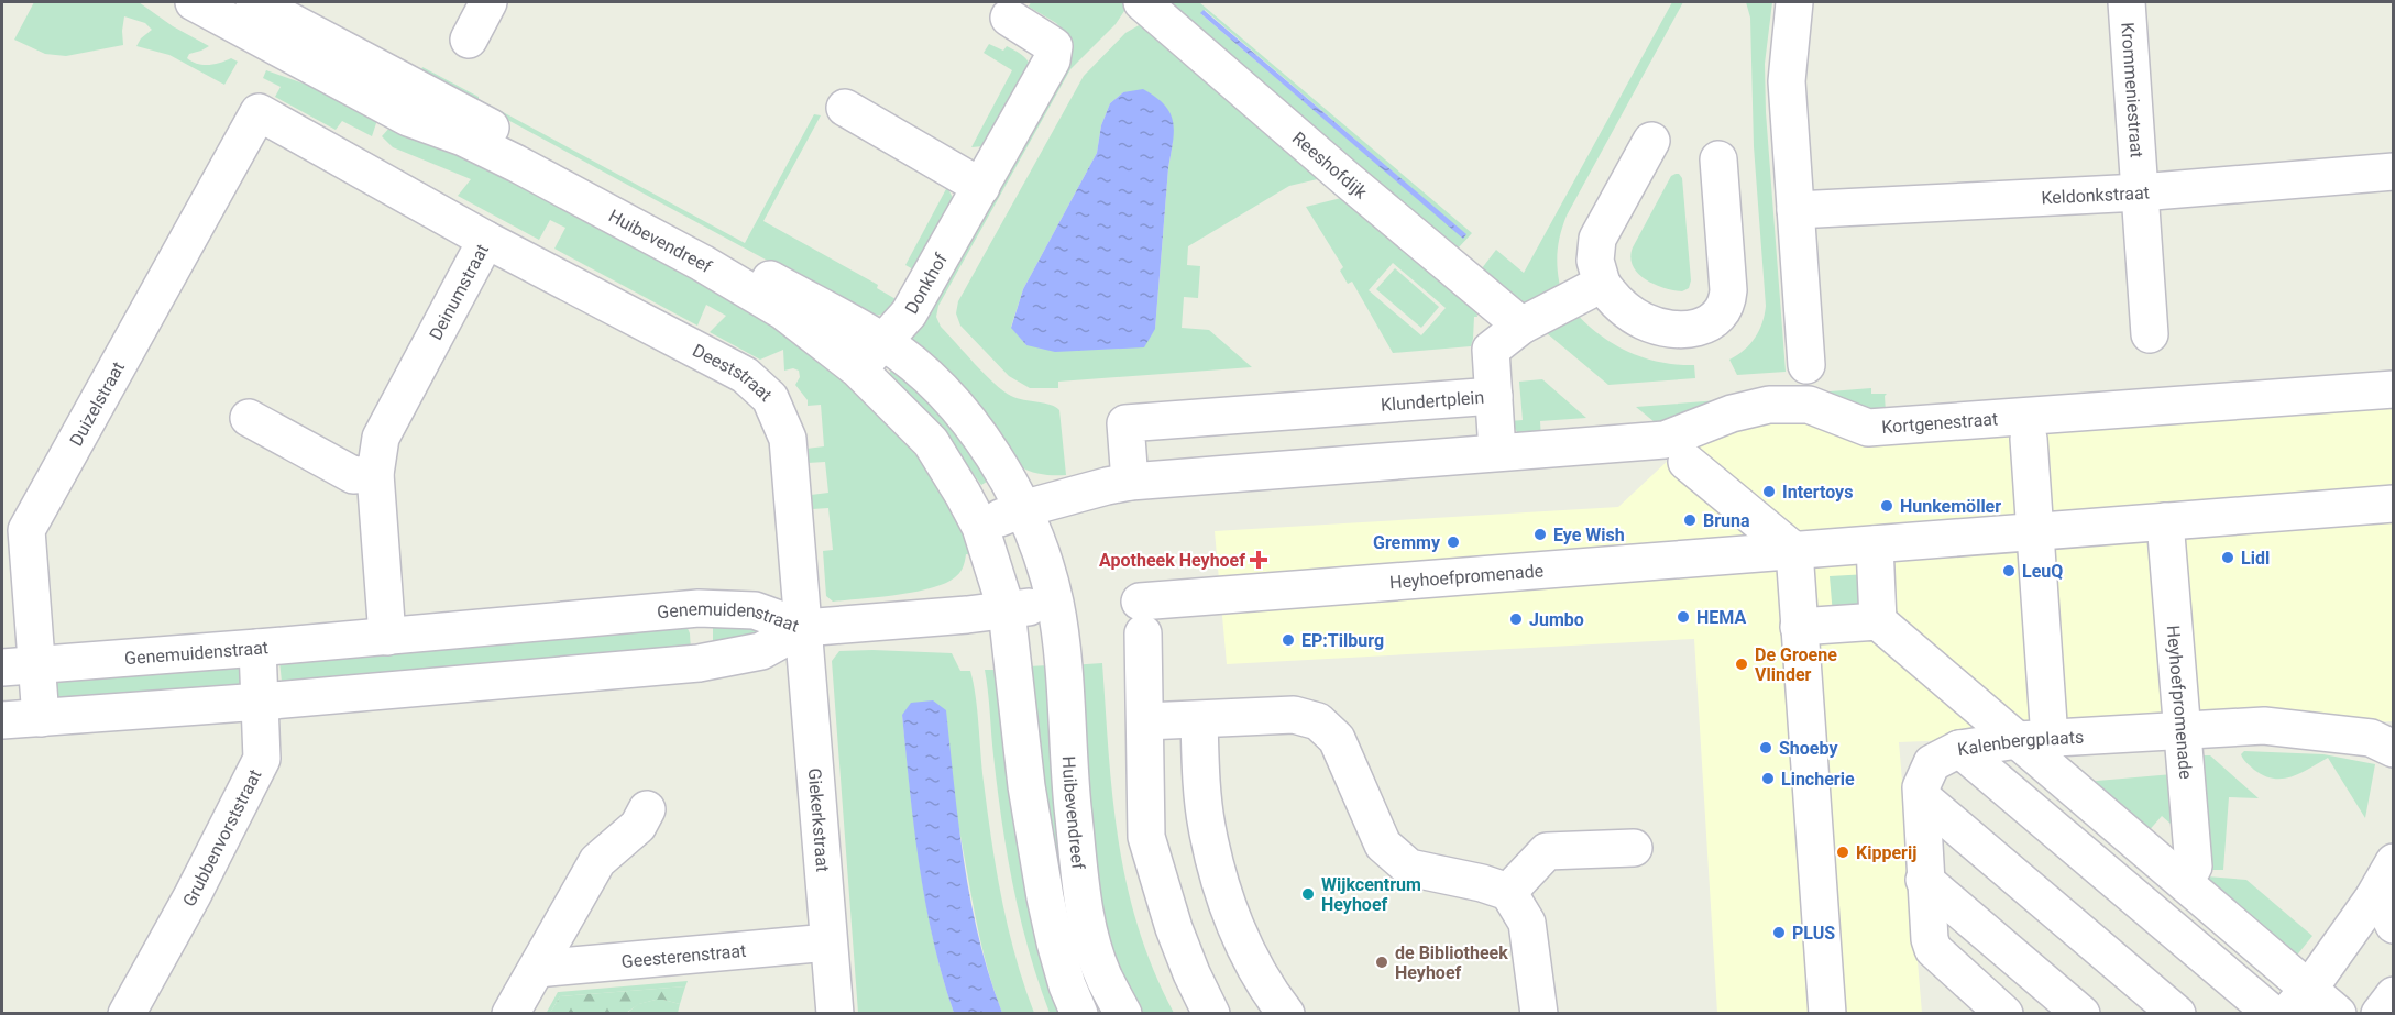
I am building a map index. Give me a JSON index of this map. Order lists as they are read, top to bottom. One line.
{"streets":{"street":["Krommeniestraat","Reeshofdijk","Keldonkstraat","Huibevendreef","Donkhof","Deinumstraat","Deeststraat","Klundertplein","Duizelstraat","Kortgenestraat","Heyhoefpromenade","Genemuidenstraat","Kalenbergplaats","Giekerkstraat","Grubbenvorststraat","Geesterenstraat"]},"crossings":[["Krommeniestraat","Keldonkstraat"],["Huibevendreef","Donkhof"],["Deinumstraat","Deeststraat"],["Deinumstraat","Duizelstraat"],["Deinumstraat","Genemuidenstraat"],["Deeststraat","Genemuidenstraat"],["Deeststraat","Giekerkstraat"],["Klundertplein","Kortgenestraat"],["Duizelstraat","Genemuidenstraat"],["Heyhoefpromenade","Kalenbergplaats"],["Genemuidenstraat","Giekerkstraat"],["Genemuidenstraat","Grubbenvorststraat"],["Giekerkstraat","Geesterenstraat"]],"places":{"other":["Intertoys","Hunkemöller","Bruna","Eye Wish","Gremmy","Lidl","LeuQ","HEMA","Jumbo","EP:Tilburg","De Groene Vlinder","Shoeby","Lincherie","Kipperij","Wijkcentrum Heyhoef","PLUS","de Bibliotheek Heyhoef"],"health":["Apotheek Heyhoef"]}}
